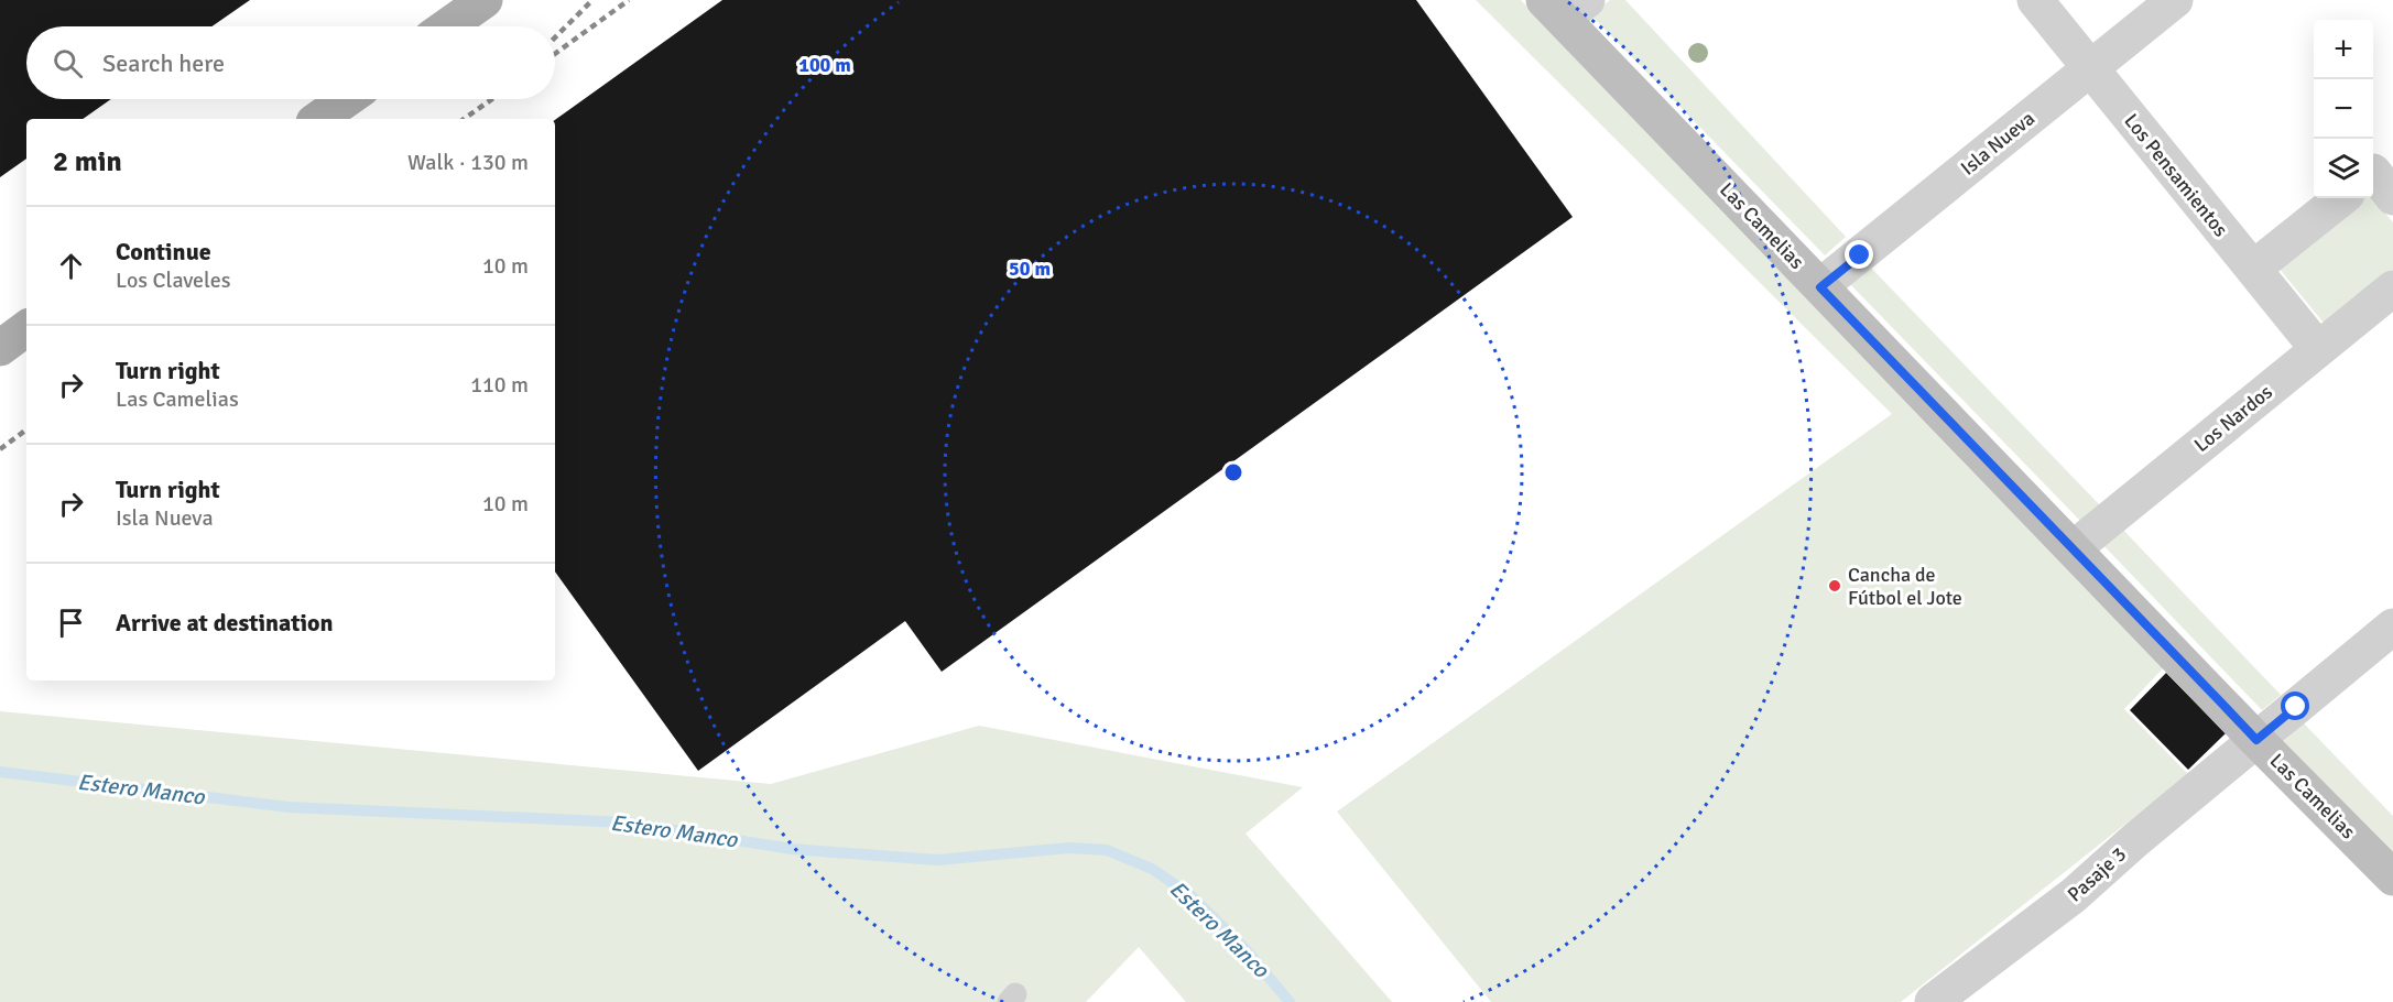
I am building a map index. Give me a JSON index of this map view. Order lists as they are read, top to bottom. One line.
{"streets":{"street":["Isla Nueva","Los Pensamientos","Las Camelias","Los Nardos","Pasaje 3"]},"crossings":[["Isla Nueva","Los Pensamientos"],["Isla Nueva","Las Camelias"],["Los Pensamientos","Los Nardos"],["Las Camelias","Los Nardos"],["Las Camelias","Pasaje 3"]],"water":["Estero Manco"],"places":["Cancha de Fútbol el Jote"],"page":{"map_buttons":["+","−"],"search":"Search here","heading":["2 min","Walk · 130 m"],"list":[["Continue","Los Claveles","10 m"],["Turn right","Las Camelias","110 m"],["Turn right","Isla Nueva","10 m"],"Arrive at destination"]},"rings":["100 m","50 m"]}
